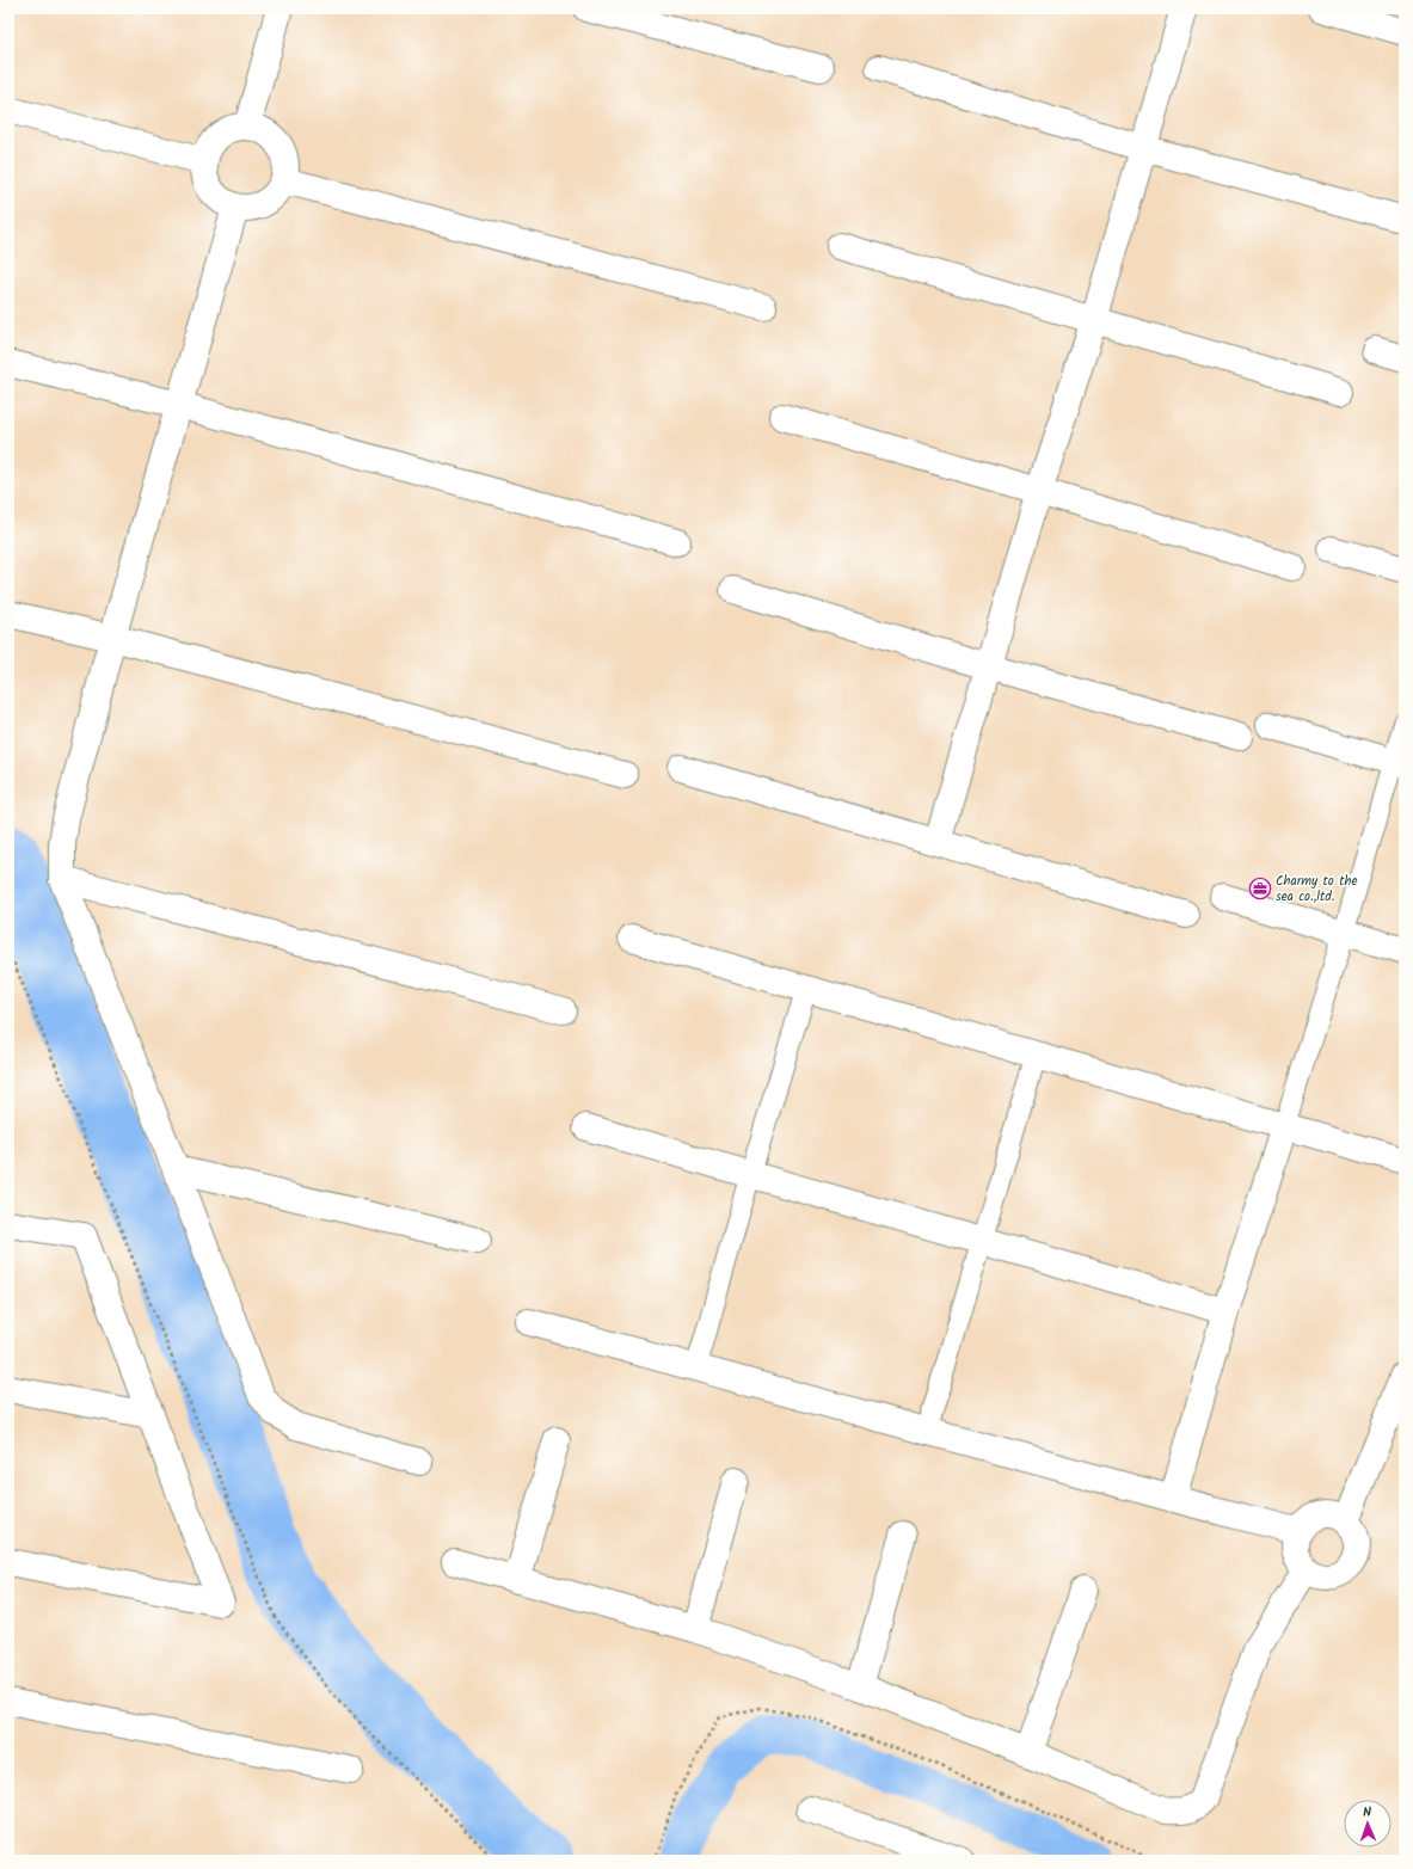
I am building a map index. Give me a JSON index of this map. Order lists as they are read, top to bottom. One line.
{"places":{"office":["Charmy to the sea co.,ltd."]},"north":"top"}
